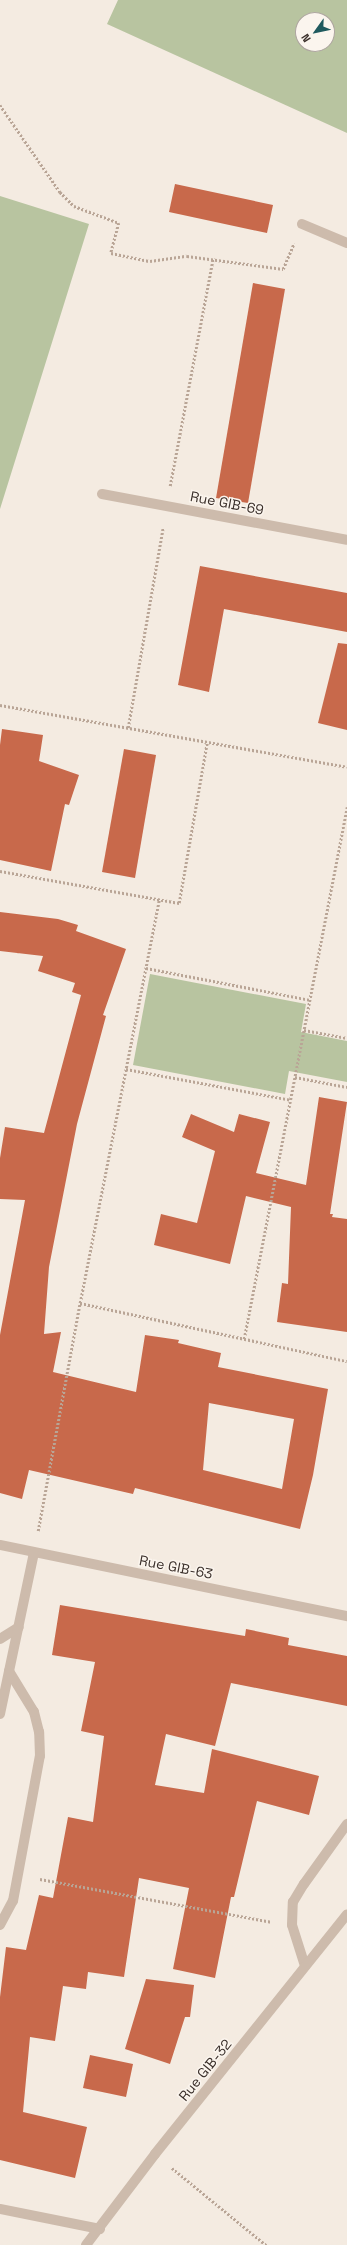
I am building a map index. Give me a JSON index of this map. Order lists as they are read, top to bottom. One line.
{"streets":{"street":["Rue GIB-69","Rue GIB-63","Rue GIB-32"]},"north":"bottom left"}
